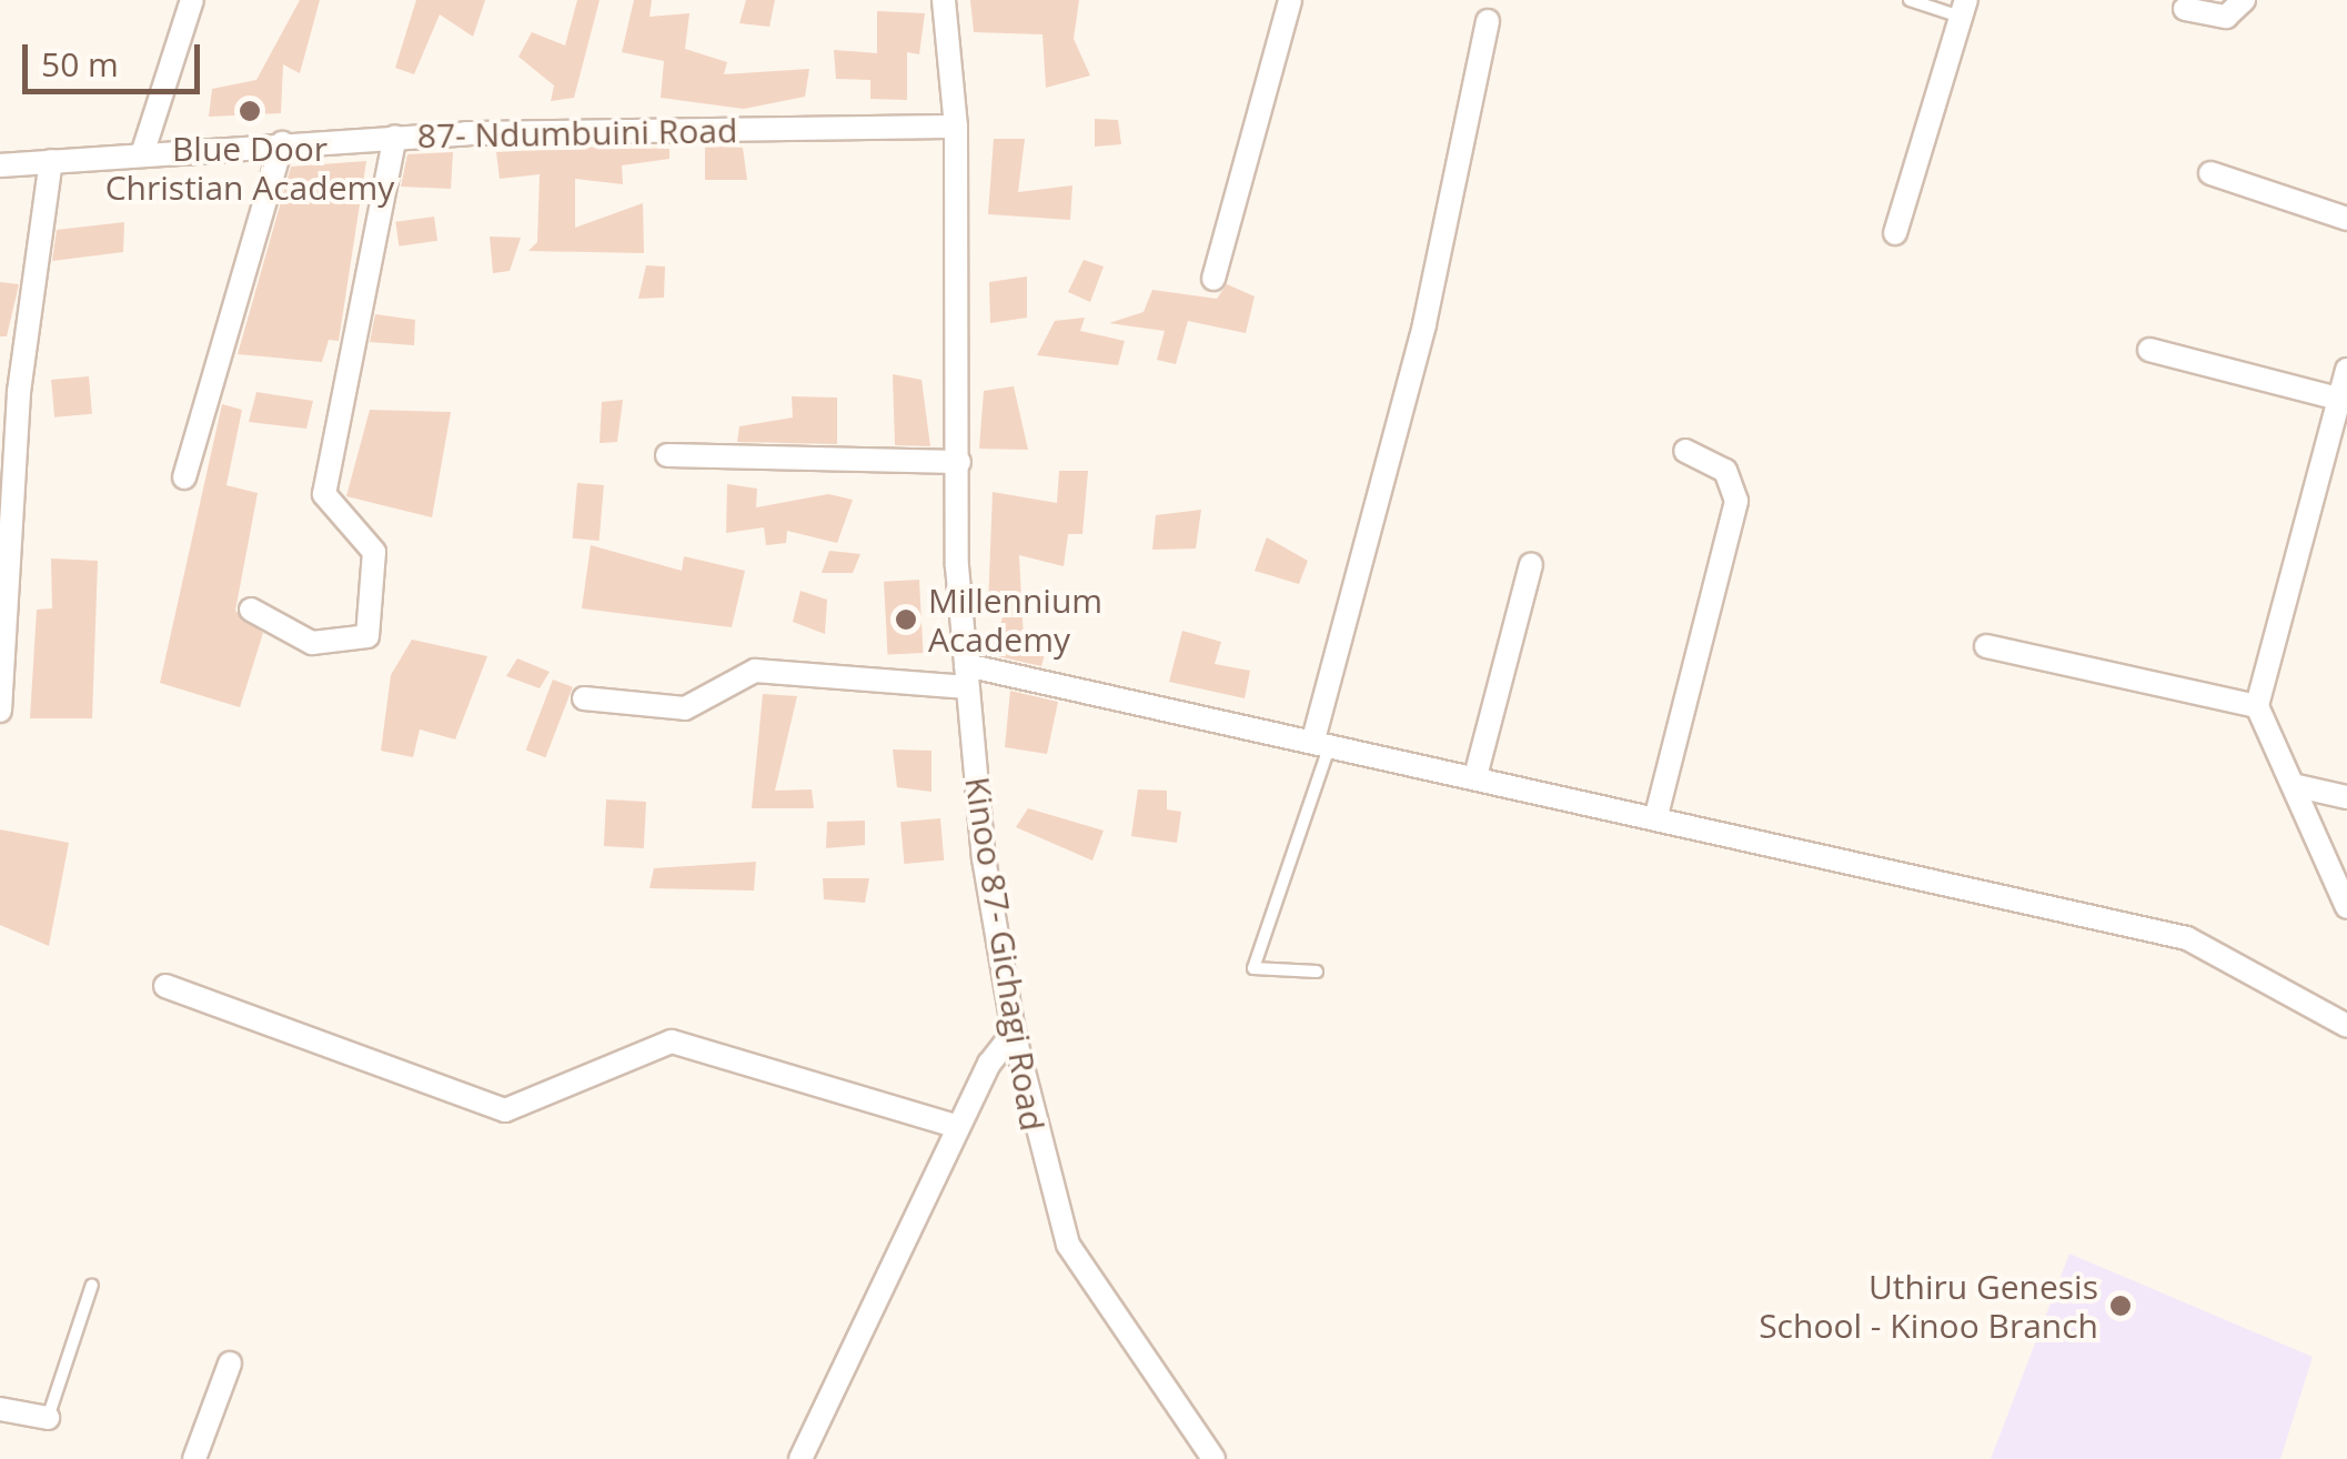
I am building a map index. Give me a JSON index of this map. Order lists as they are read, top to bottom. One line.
{"streets":{"street":["87- Ndumbuini Road","Kinoo 87- Gichagi Road"]},"crossings":[["87- Ndumbuini Road","Kinoo 87- Gichagi Road"]],"places":["Blue Door Christian Academy","Millennium Academy","Uthiru Genesis School - Kinoo Branch"],"scale_bar":"50 m"}
